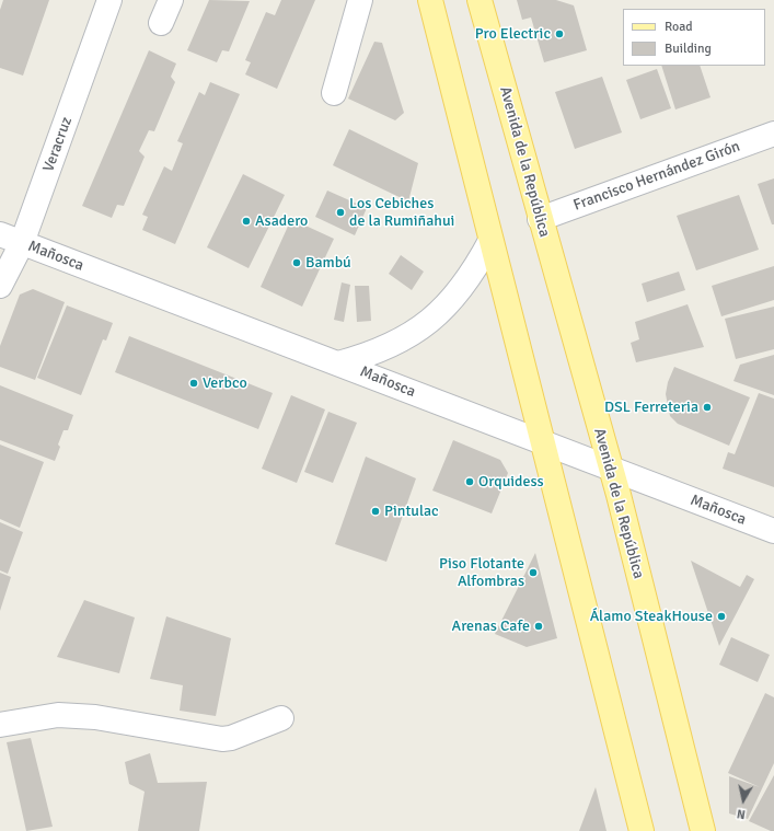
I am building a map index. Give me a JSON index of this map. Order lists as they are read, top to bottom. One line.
{"streets":{"main road":["Avenida de la República"],"street":["Veracruz","Francisco Hernández Girón","Mañosca"]},"crossings":[["Veracruz","Mañosca"],["Avenida de la República","Francisco Hernández Girón"],["Avenida de la República","Mañosca"]],"places":["Pro Electric","Los Cebiches de la Rumiñahui","Asadero","Bambú","Verbco","DSL Ferreteria","Orquidess","Pintulac","Piso Flotante Alfombras","Álamo SteakHouse","Arenas Cafe"],"legend":["Road","Building"],"north":"bottom"}
